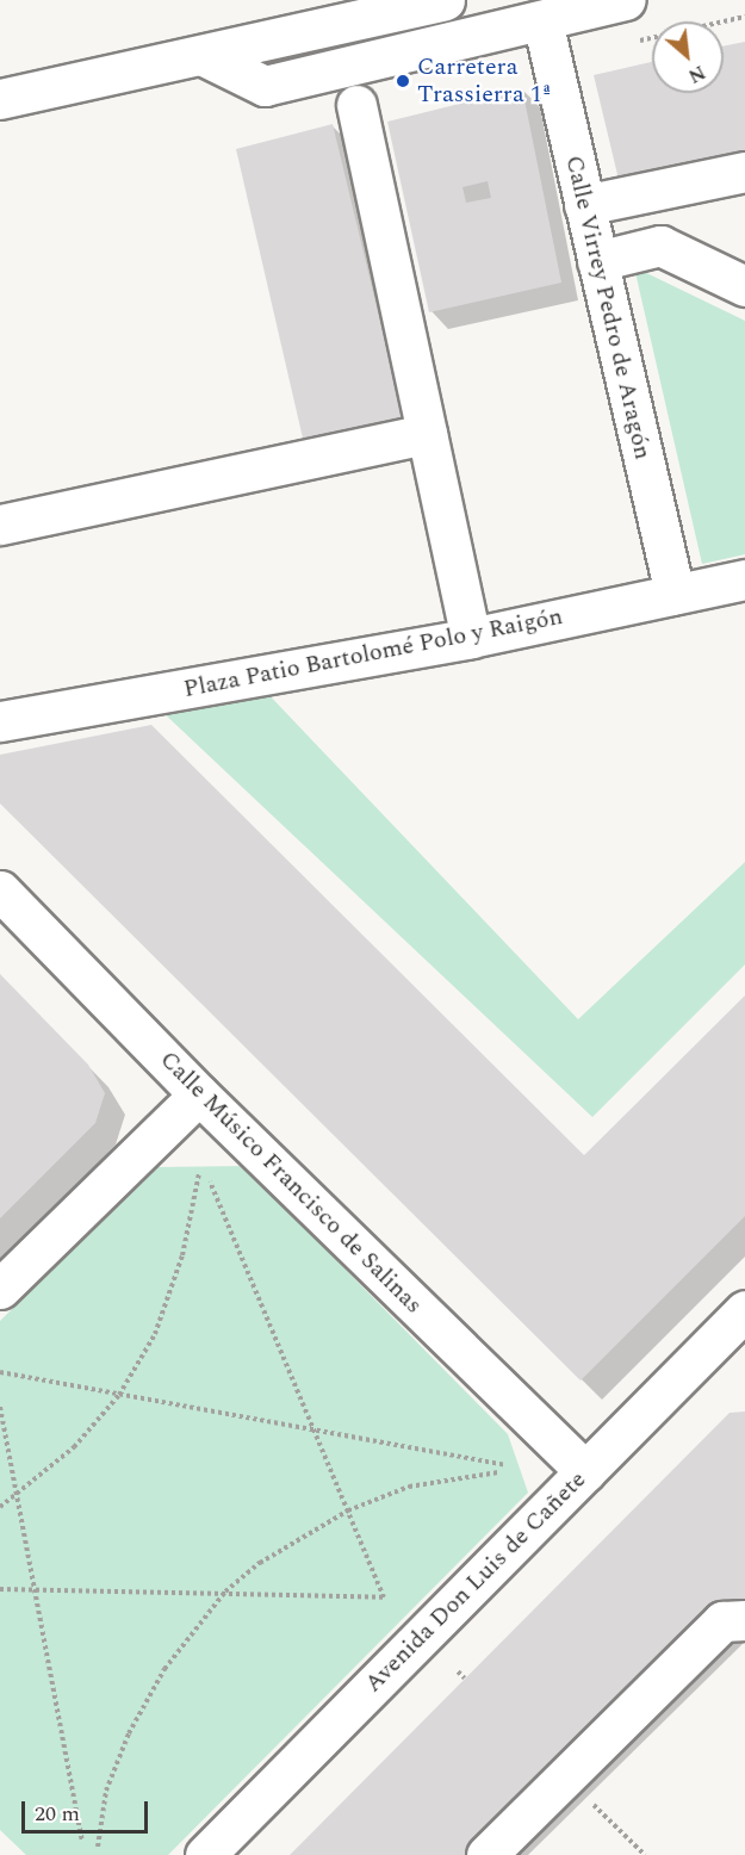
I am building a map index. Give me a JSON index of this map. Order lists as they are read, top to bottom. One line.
{"streets":{"street":["Calle Virrey Pedro de Aragón","Plaza Patio Bartolomé Polo y Raigón","Calle Músico Francisco de Salinas","Avenida Don Luis de Cañete"]},"crossings":[["Calle Virrey Pedro de Aragón","Plaza Patio Bartolomé Polo y Raigón"],["Calle Músico Francisco de Salinas","Avenida Don Luis de Cañete"]],"places":["Carretera Trassierra 1ª"],"scale_bar":"20 m","north":"bottom right"}
